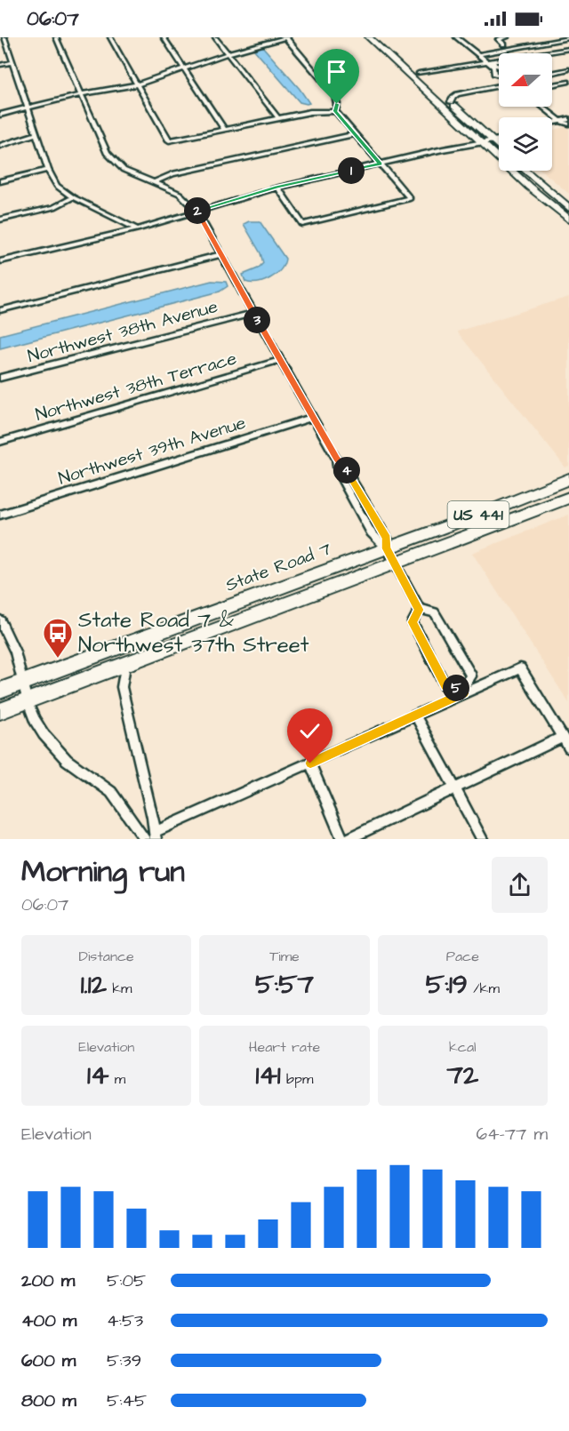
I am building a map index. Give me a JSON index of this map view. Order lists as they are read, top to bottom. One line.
{"streets":{"main road":["US 441","State Road 7"],"street":["Northwest 38th Avenue","Northwest 38th Terrace","Northwest 39th Avenue"]},"places":{"bus stop":["State Road 7 & Northwest 37th Street"]},"north":"left","page":{"status":"06:07","pins":["1","2","3","4","5"],"heading":["Morning run","06:07"],"stats":[["Distance","1.12 km"],["Time","5:57"],["Pace","5:19 /km"],["Elevation","14 m"],["Heart rate","141 bpm"],["kcal","72"]],"chart":["Elevation","64–77 m"],"list":[{"name":"200 m","note":"5:05"},{"name":"400 m","note":"4:53"},{"name":"600 m","note":"5:39"},{"name":"800 m","note":"5:45"}]}}
